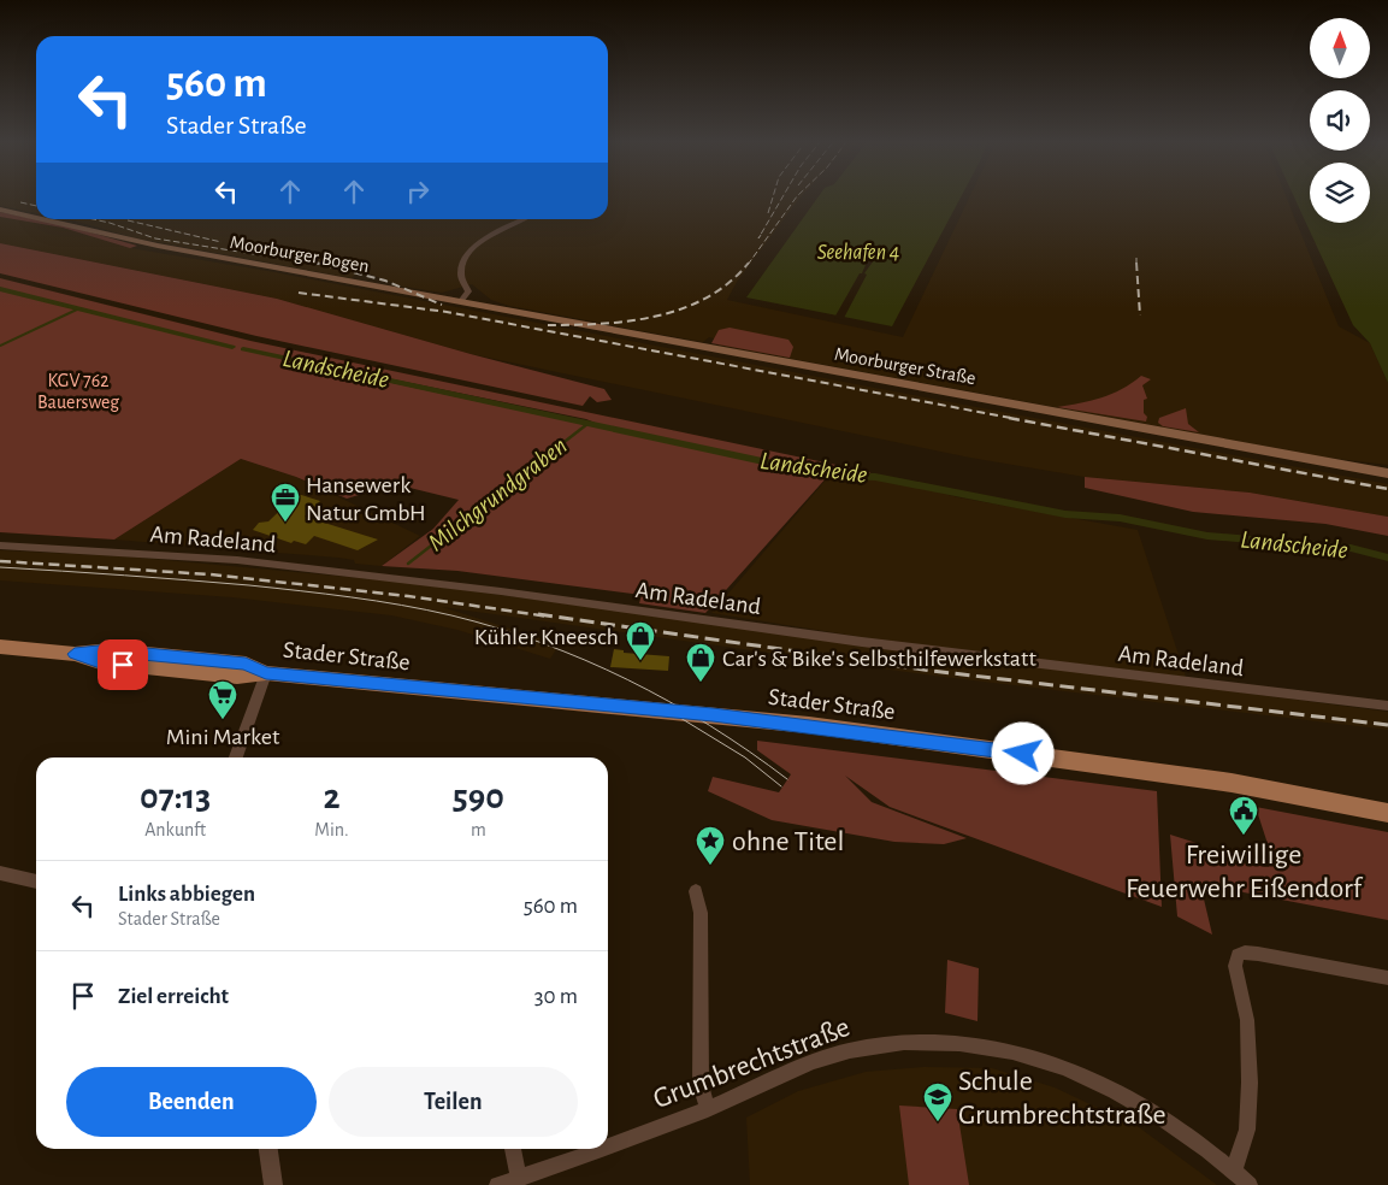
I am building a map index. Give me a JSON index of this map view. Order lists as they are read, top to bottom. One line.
{"streets":{"main road":["Moorburger Bogen","Moorburger Straße","Stader Straße"],"street":["Am Radeland","Grumbrechtstraße"]},"crossings":[["Moorburger Bogen","Moorburger Straße"]],"water":["Seehafen 4","Landscheide","Milchgrundgraben"],"parks":["KGV 762 Bauersweg"],"places":{"office":["Hansewerk Natur GmbH"],"shop":["Kühler Kneesch","Car's & Bike's Selbsthilfewerkstatt"],"supermarket":["Mini Market"],"public building":["Freiwillige Feuerwehr Eißendorf"],"place":["ohne Titel"],"school or university":["Schule Grumbrechtstraße"]},"north":"top","page":{"turn":["560 m","Stader Straße"],"eta":["07:13","Ankunft","2","Min.","590","m"],"list":[{"name":"Links abbiegen","note":"Stader Straße","value":"560 m"},{"name":"Ziel erreicht","value":"30 m"}],"buttons":["Beenden","Teilen"]}}
